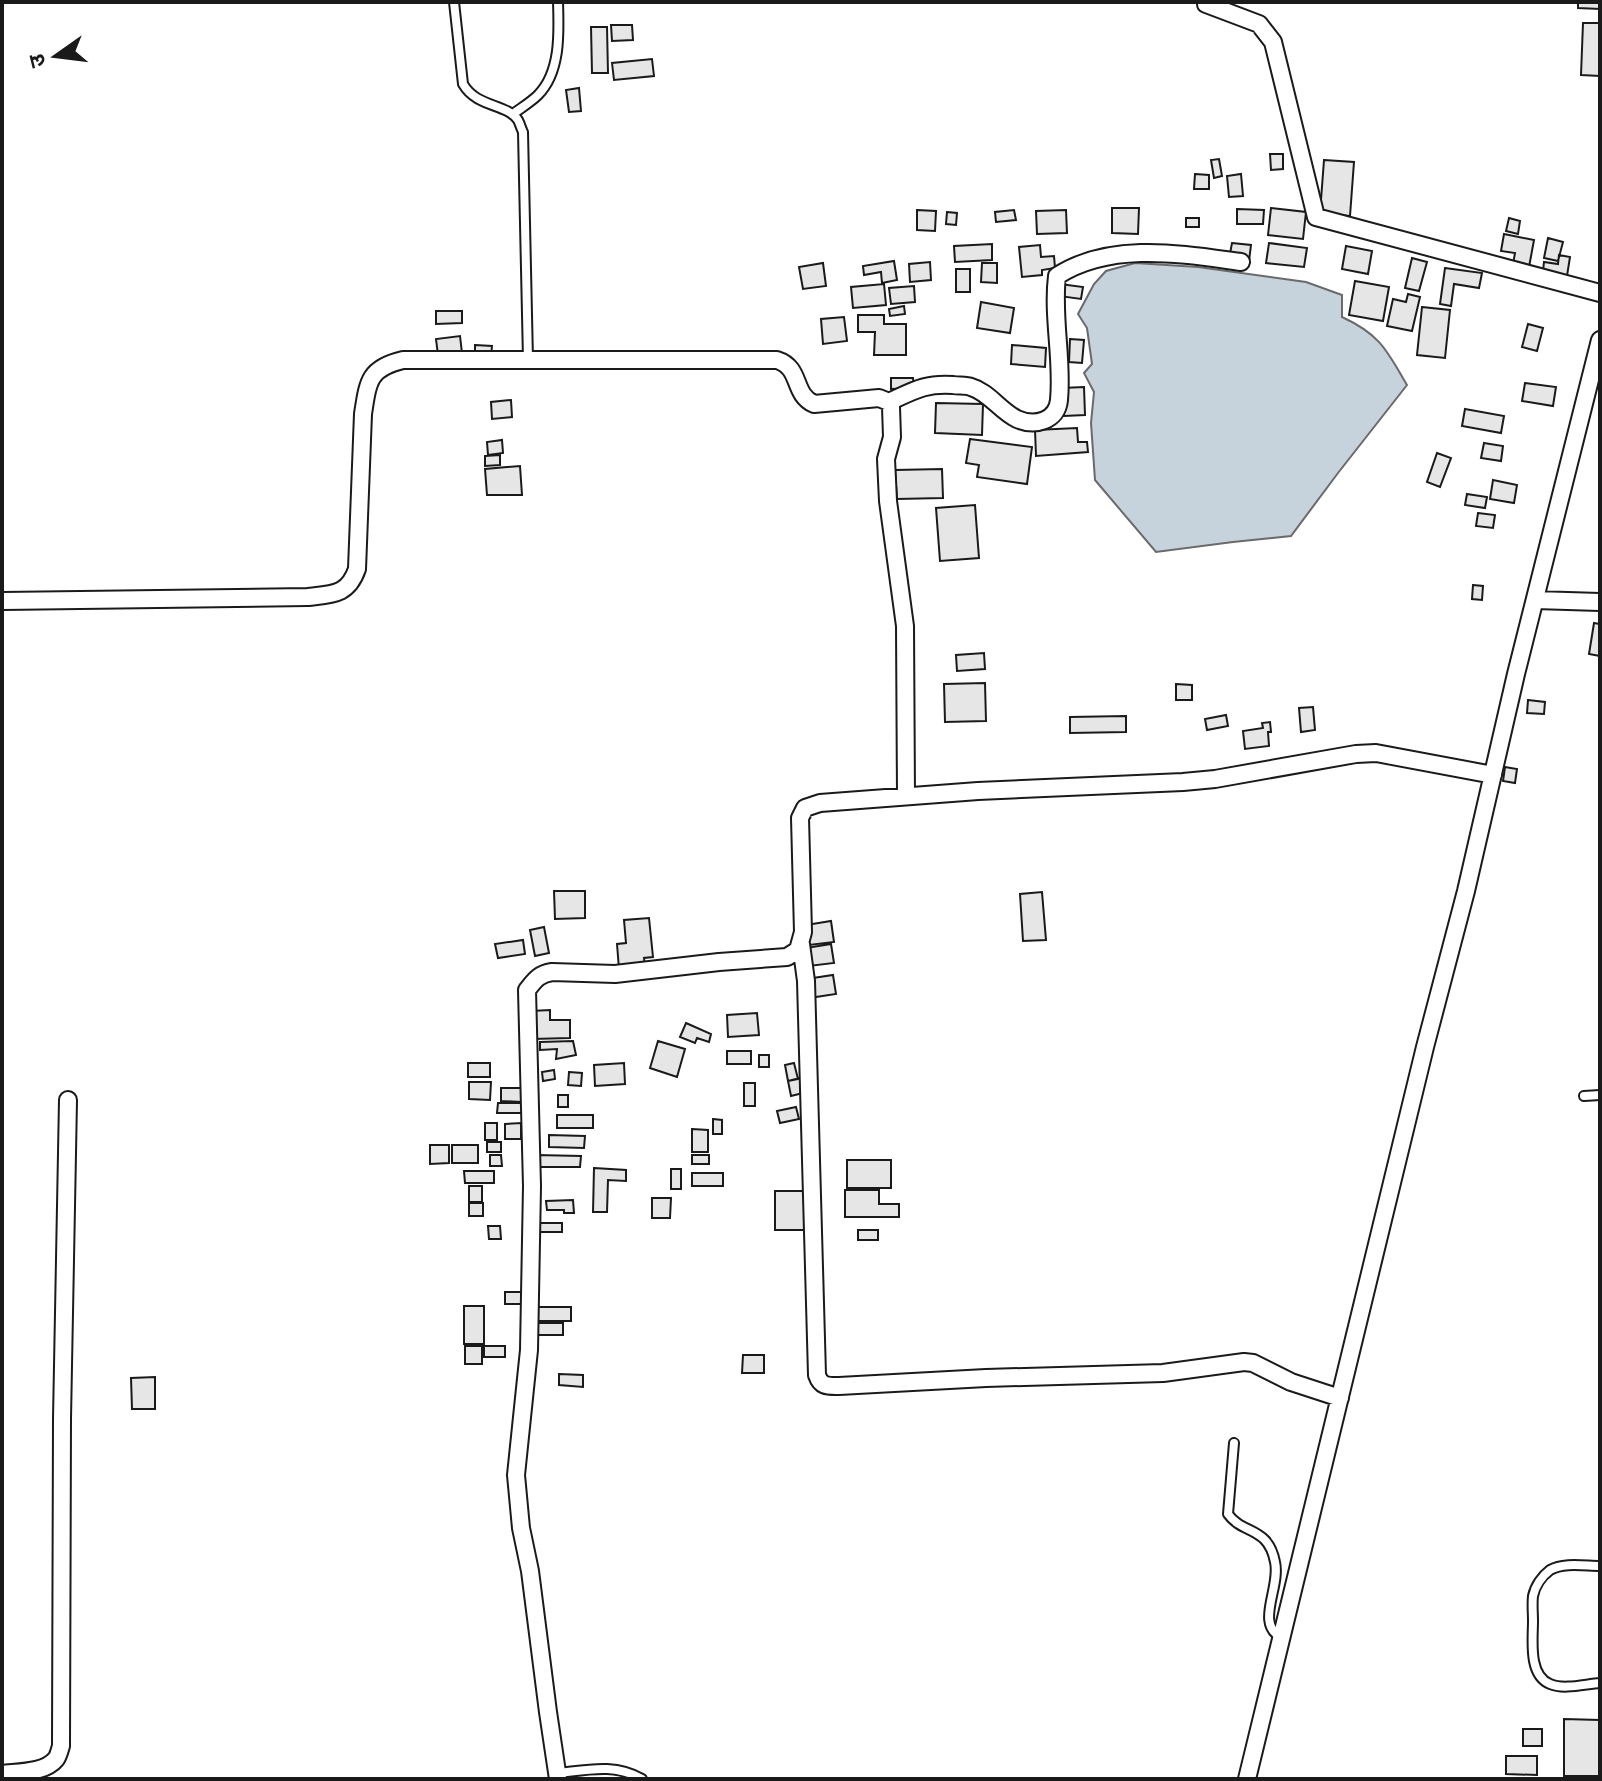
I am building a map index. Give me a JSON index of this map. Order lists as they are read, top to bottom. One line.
{"north":"left"}
